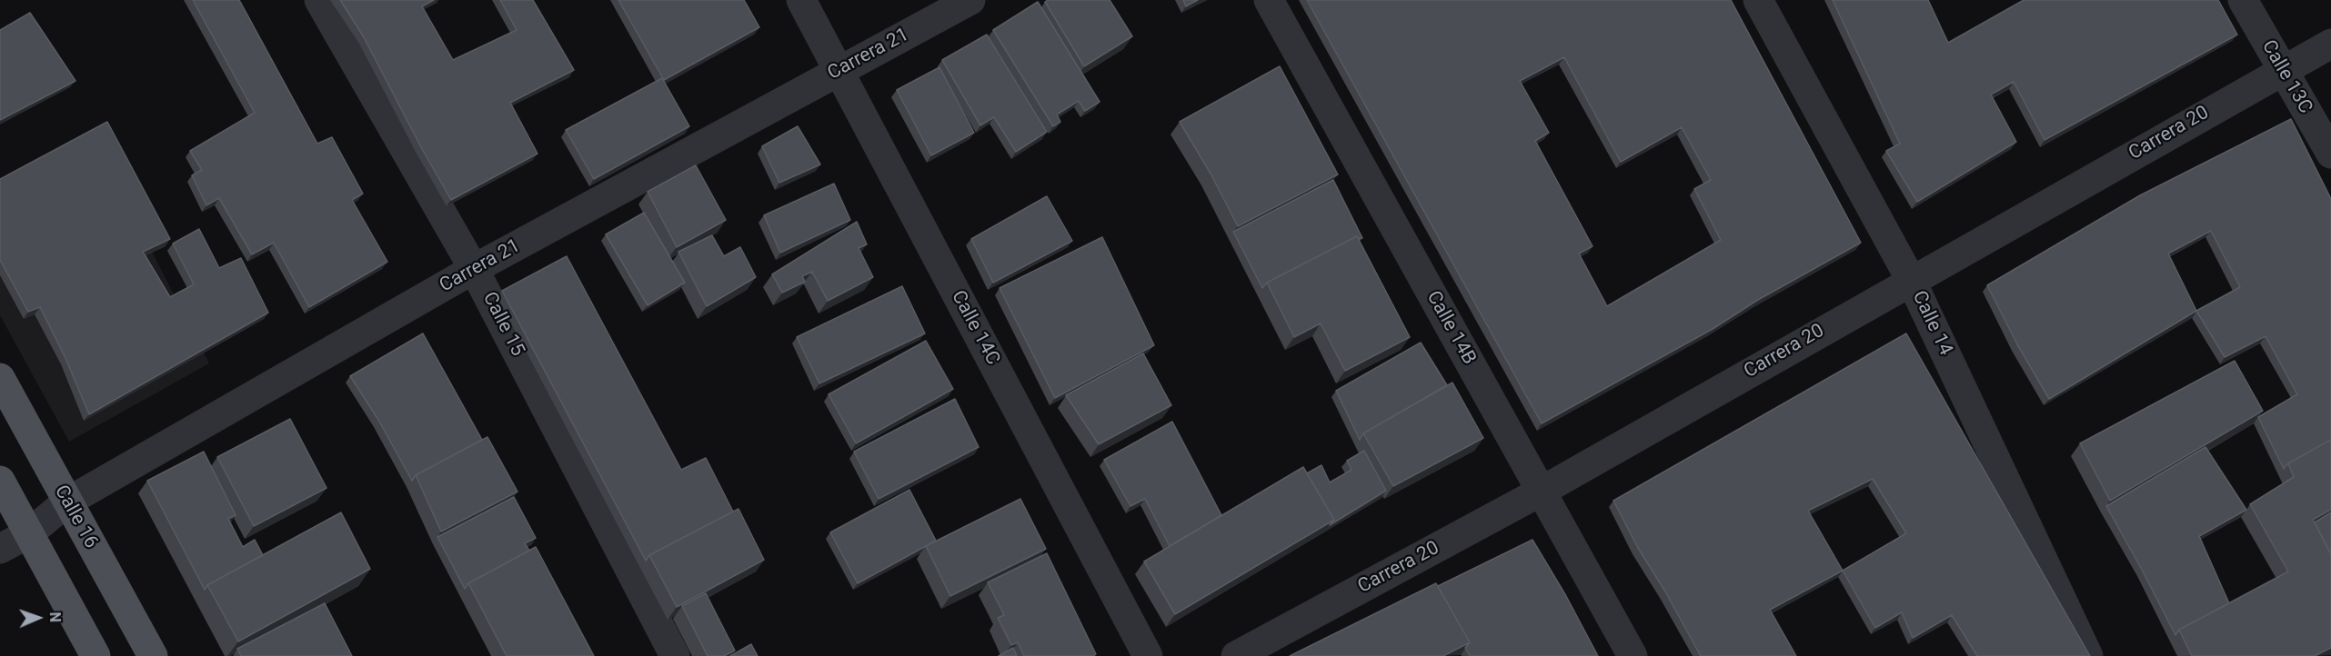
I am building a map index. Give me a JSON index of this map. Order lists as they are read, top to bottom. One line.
{"streets":{"main road":["Calle 16"],"street":["Carrera 21","Calle 13C","Carrera 20","Calle 14","Calle 15","Calle 14C","Calle 14B"]},"crossings":[["Carrera 21","Calle 15"],["Carrera 21","Calle 14C"],["Carrera 21","Calle 16"],["Calle 13C","Carrera 20"],["Carrera 20","Calle 14"],["Carrera 20","Calle 14B"]],"north":"right"}
